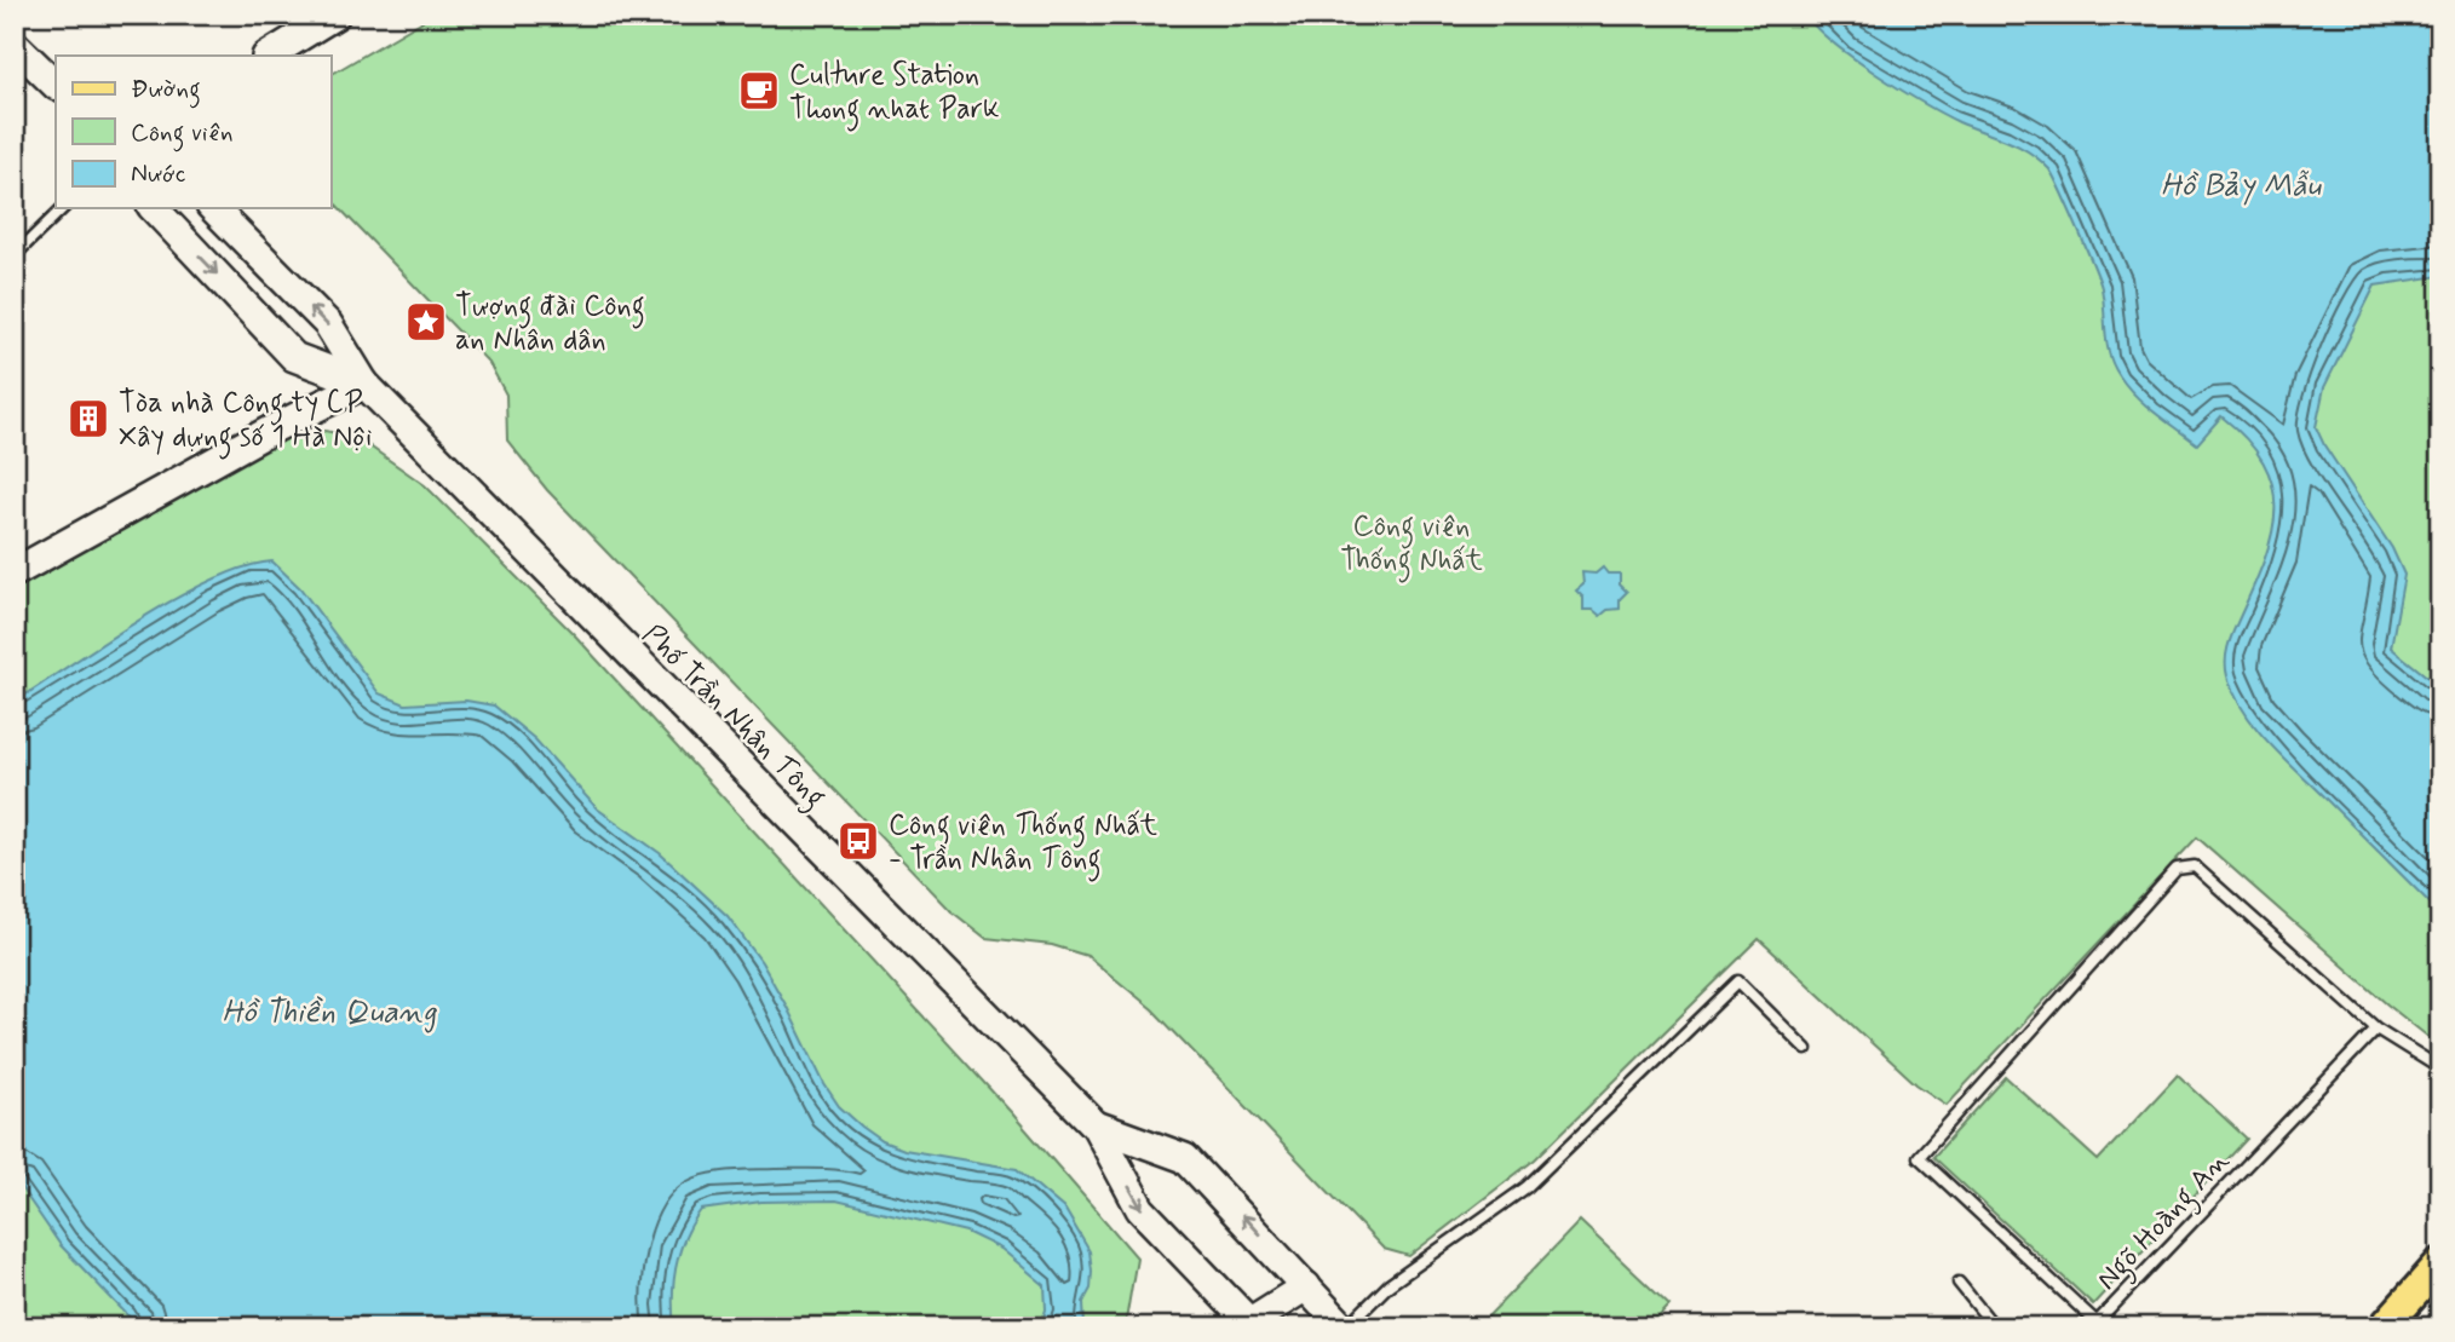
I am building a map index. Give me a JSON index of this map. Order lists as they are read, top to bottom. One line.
{"streets":{"street":["Phố Trần Nhân Tông"],"lane":["Ngõ Hoàng An"]},"water":["Hồ Bảy Mẫu","Hồ Thiền Quang"],"parks":["Công viên Thống Nhất"],"places":{"cafe":["Culture Station Thong nhat Park"],"place":["Tượng đài Công an Nhân dân"],"building":["Tòa nhà Công ty CP Xây dựng số 1 Hà Nội"],"bus stop":["Công viên Thống Nhất - Trần Nhân Tông"]},"legend":["Đường","Công viên","Nước"]}
